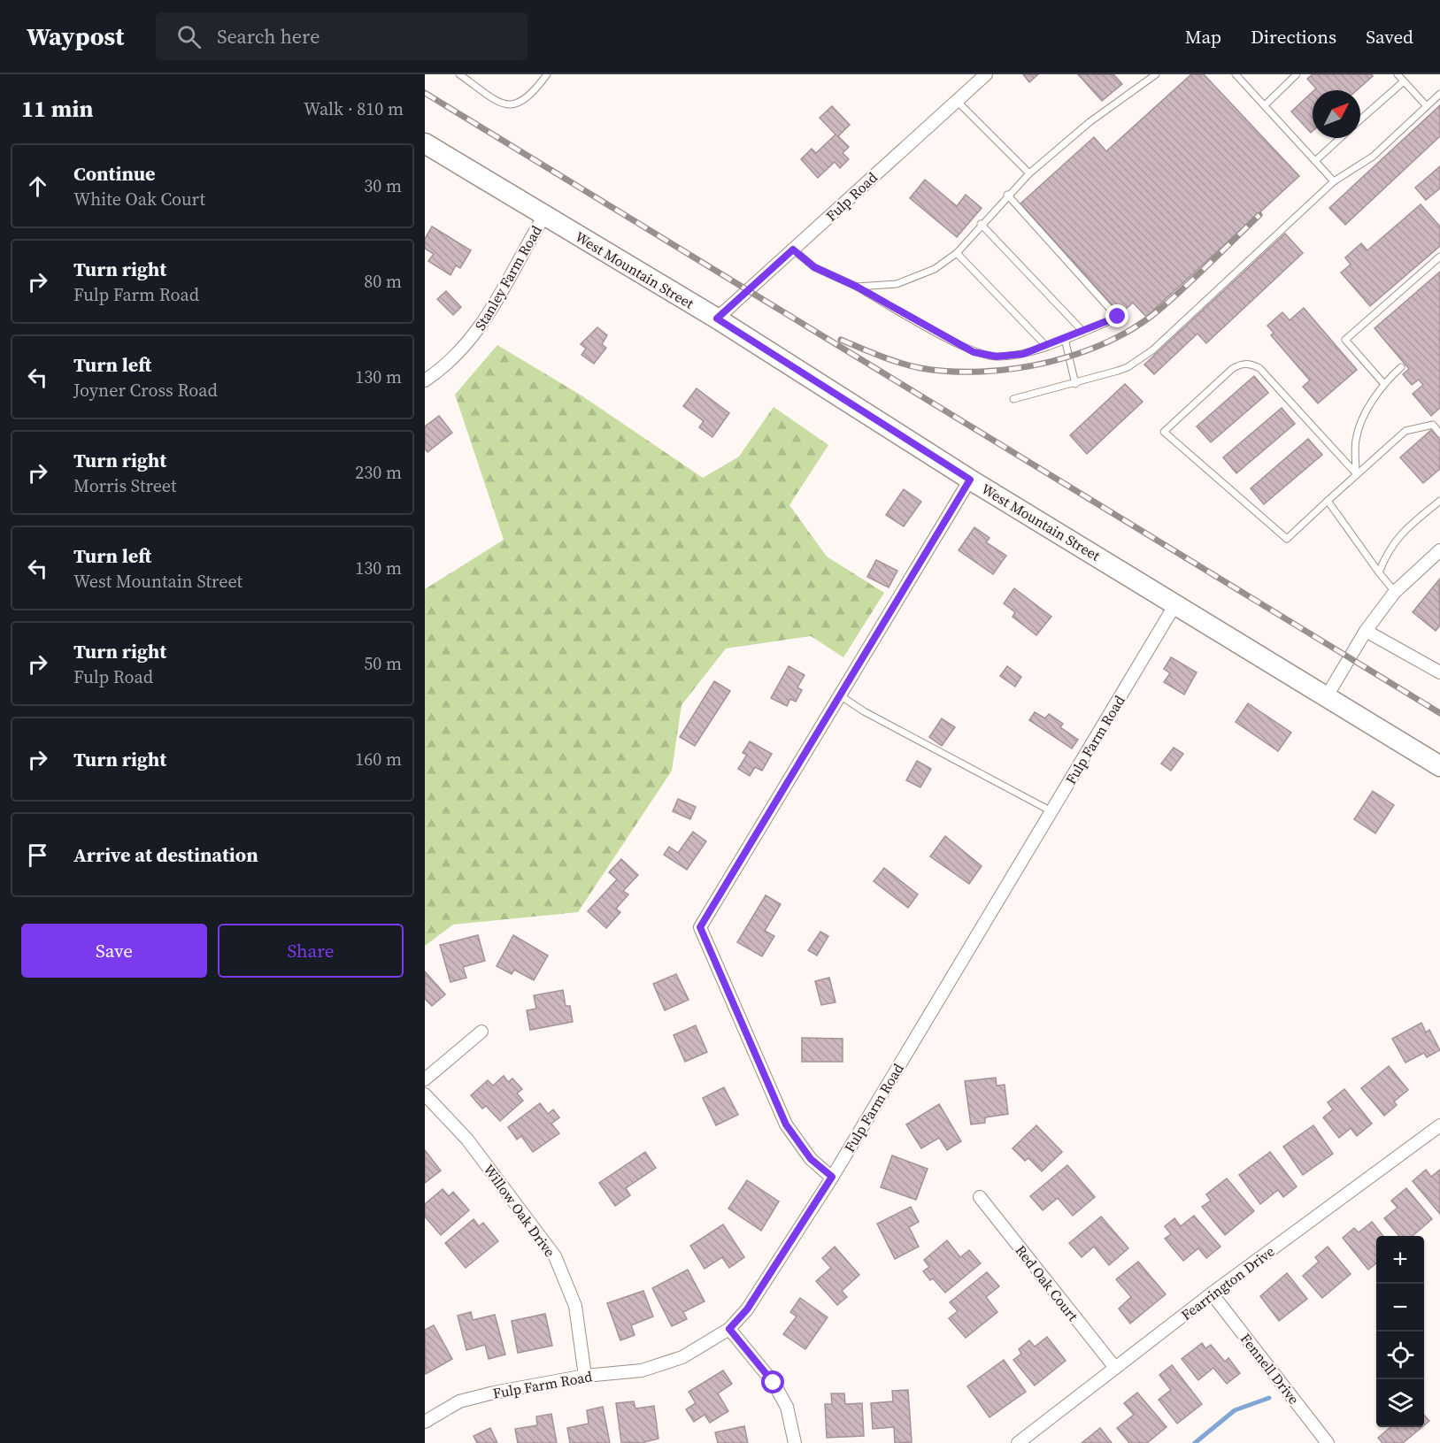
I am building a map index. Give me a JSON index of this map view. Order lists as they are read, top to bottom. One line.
{"streets":{"main road":["West Mountain Street"],"street":["Fulp Road","Stanley Farm Road","Fulp Farm Road","Willow Oak Drive","Red Oak Court","Fearrington Drive","Fennell Drive"]},"crossings":[["Fulp Road","West Mountain Street"],["West Mountain Street","Stanley Farm Road"],["West Mountain Street","Fulp Farm Road"],["Fulp Farm Road","Willow Oak Drive"],["Red Oak Court","Fearrington Drive"],["Fearrington Drive","Fennell Drive"]],"north":"top right","page":{"header":"Waypost","search":"Search here","nav":["Map","Directions","Saved"],"heading":["11 min","Walk · 810 m"],"list":[["Continue","White Oak Court","30 m"],["Turn right","Fulp Farm Road","80 m"],["Turn left","Joyner Cross Road","130 m"],["Turn right","Morris Street","230 m"],["Turn left","West Mountain Street","130 m"],["Turn right","Fulp Road","50 m"],["Turn right","160 m"],"Arrive at destination"],"buttons":["Save","Share"],"map_buttons":["+","−"]}}
